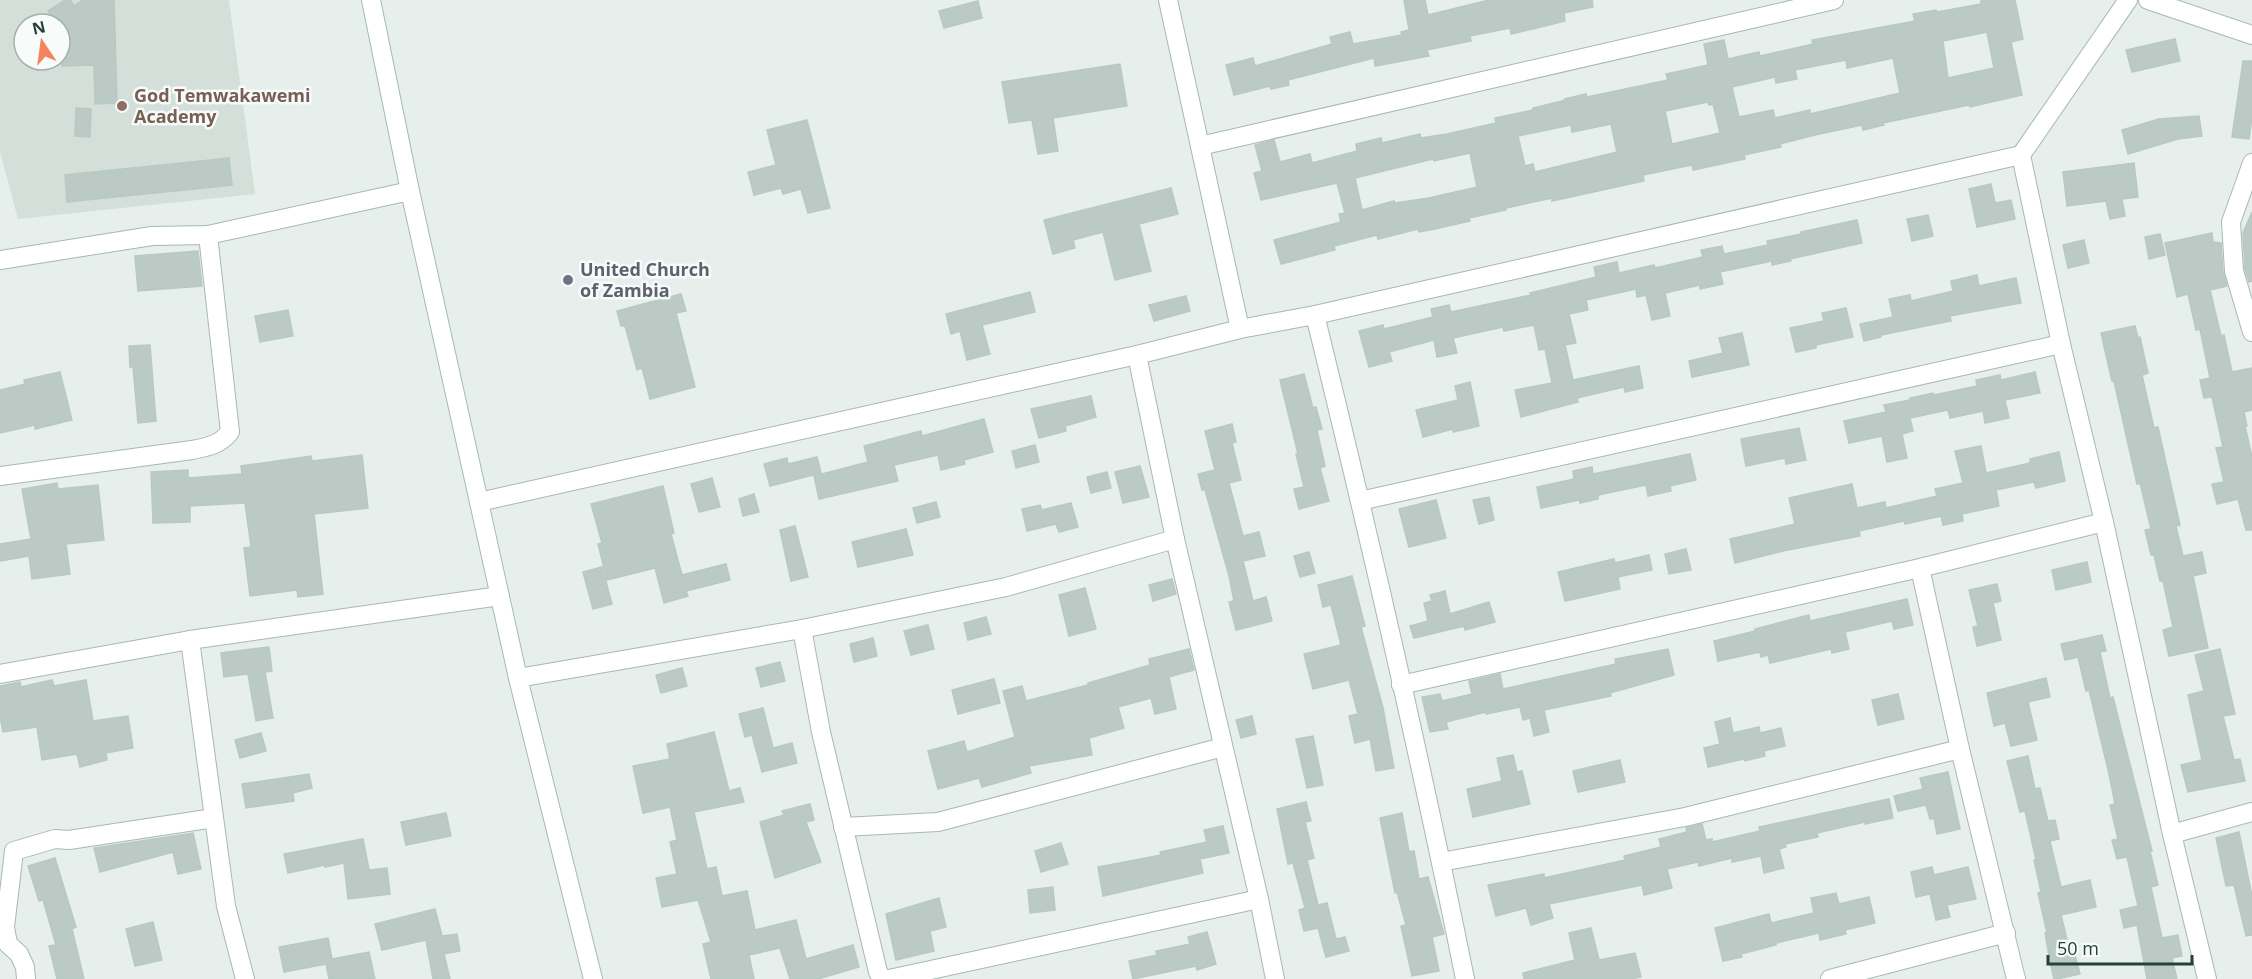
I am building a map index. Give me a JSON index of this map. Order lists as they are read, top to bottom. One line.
{"places":["God Temwakawemi Academy","United Church of Zambia"],"scale_bar":"50 m","north":"top"}
